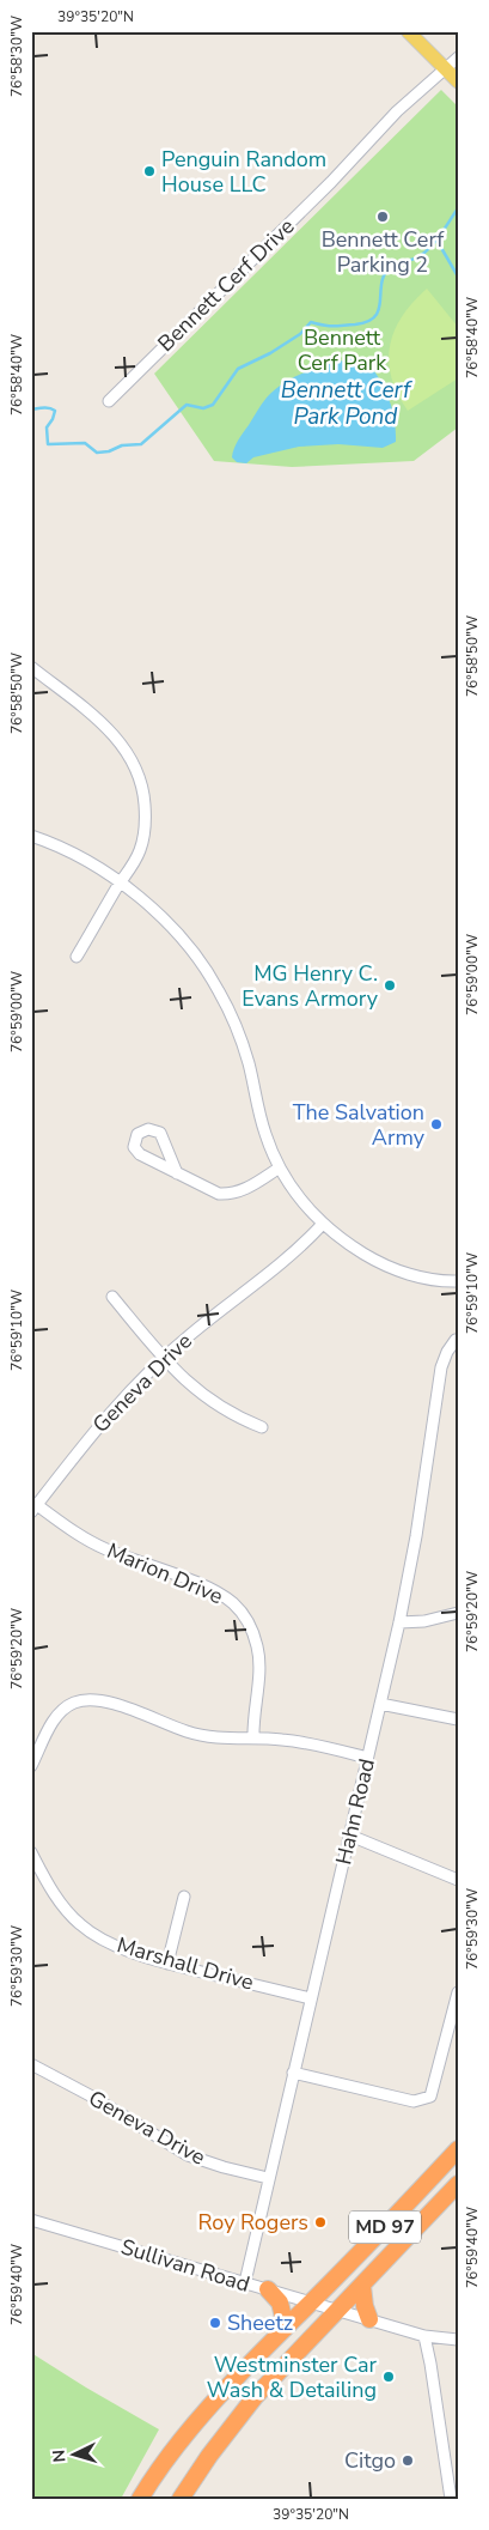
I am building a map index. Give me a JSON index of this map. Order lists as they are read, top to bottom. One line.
{"streets":{"highway":["MD 97"],"street":["Bennett Cerf Drive","Geneva Drive","Marion Drive","Hahn Road","Marshall Drive","Sullivan Road"]},"crossings":[["Geneva Drive","Marion Drive"],["Geneva Drive","Hahn Road"],["Hahn Road","Marshall Drive"],["Hahn Road","Sullivan Road"],["MD 97","Sullivan Road"]],"water":["Bennett Cerf Park Pond"],"parks":["Bennett Cerf Park"],"places":["Penguin Random House LLC","Bennett Cerf Parking 2","MG Henry C. Evans Armory","The Salvation Army","Roy Rogers","Sheetz","Westminster Car Wash & Detailing","Citgo"],"north":"left","coordinates":["39°35'20\"N","76°58'30\"W","76°58'40\"W","76°58'50\"W","76°59'00\"W","76°59'10\"W","76°59'20\"W","76°59'30\"W","76°59'40\"W"]}
